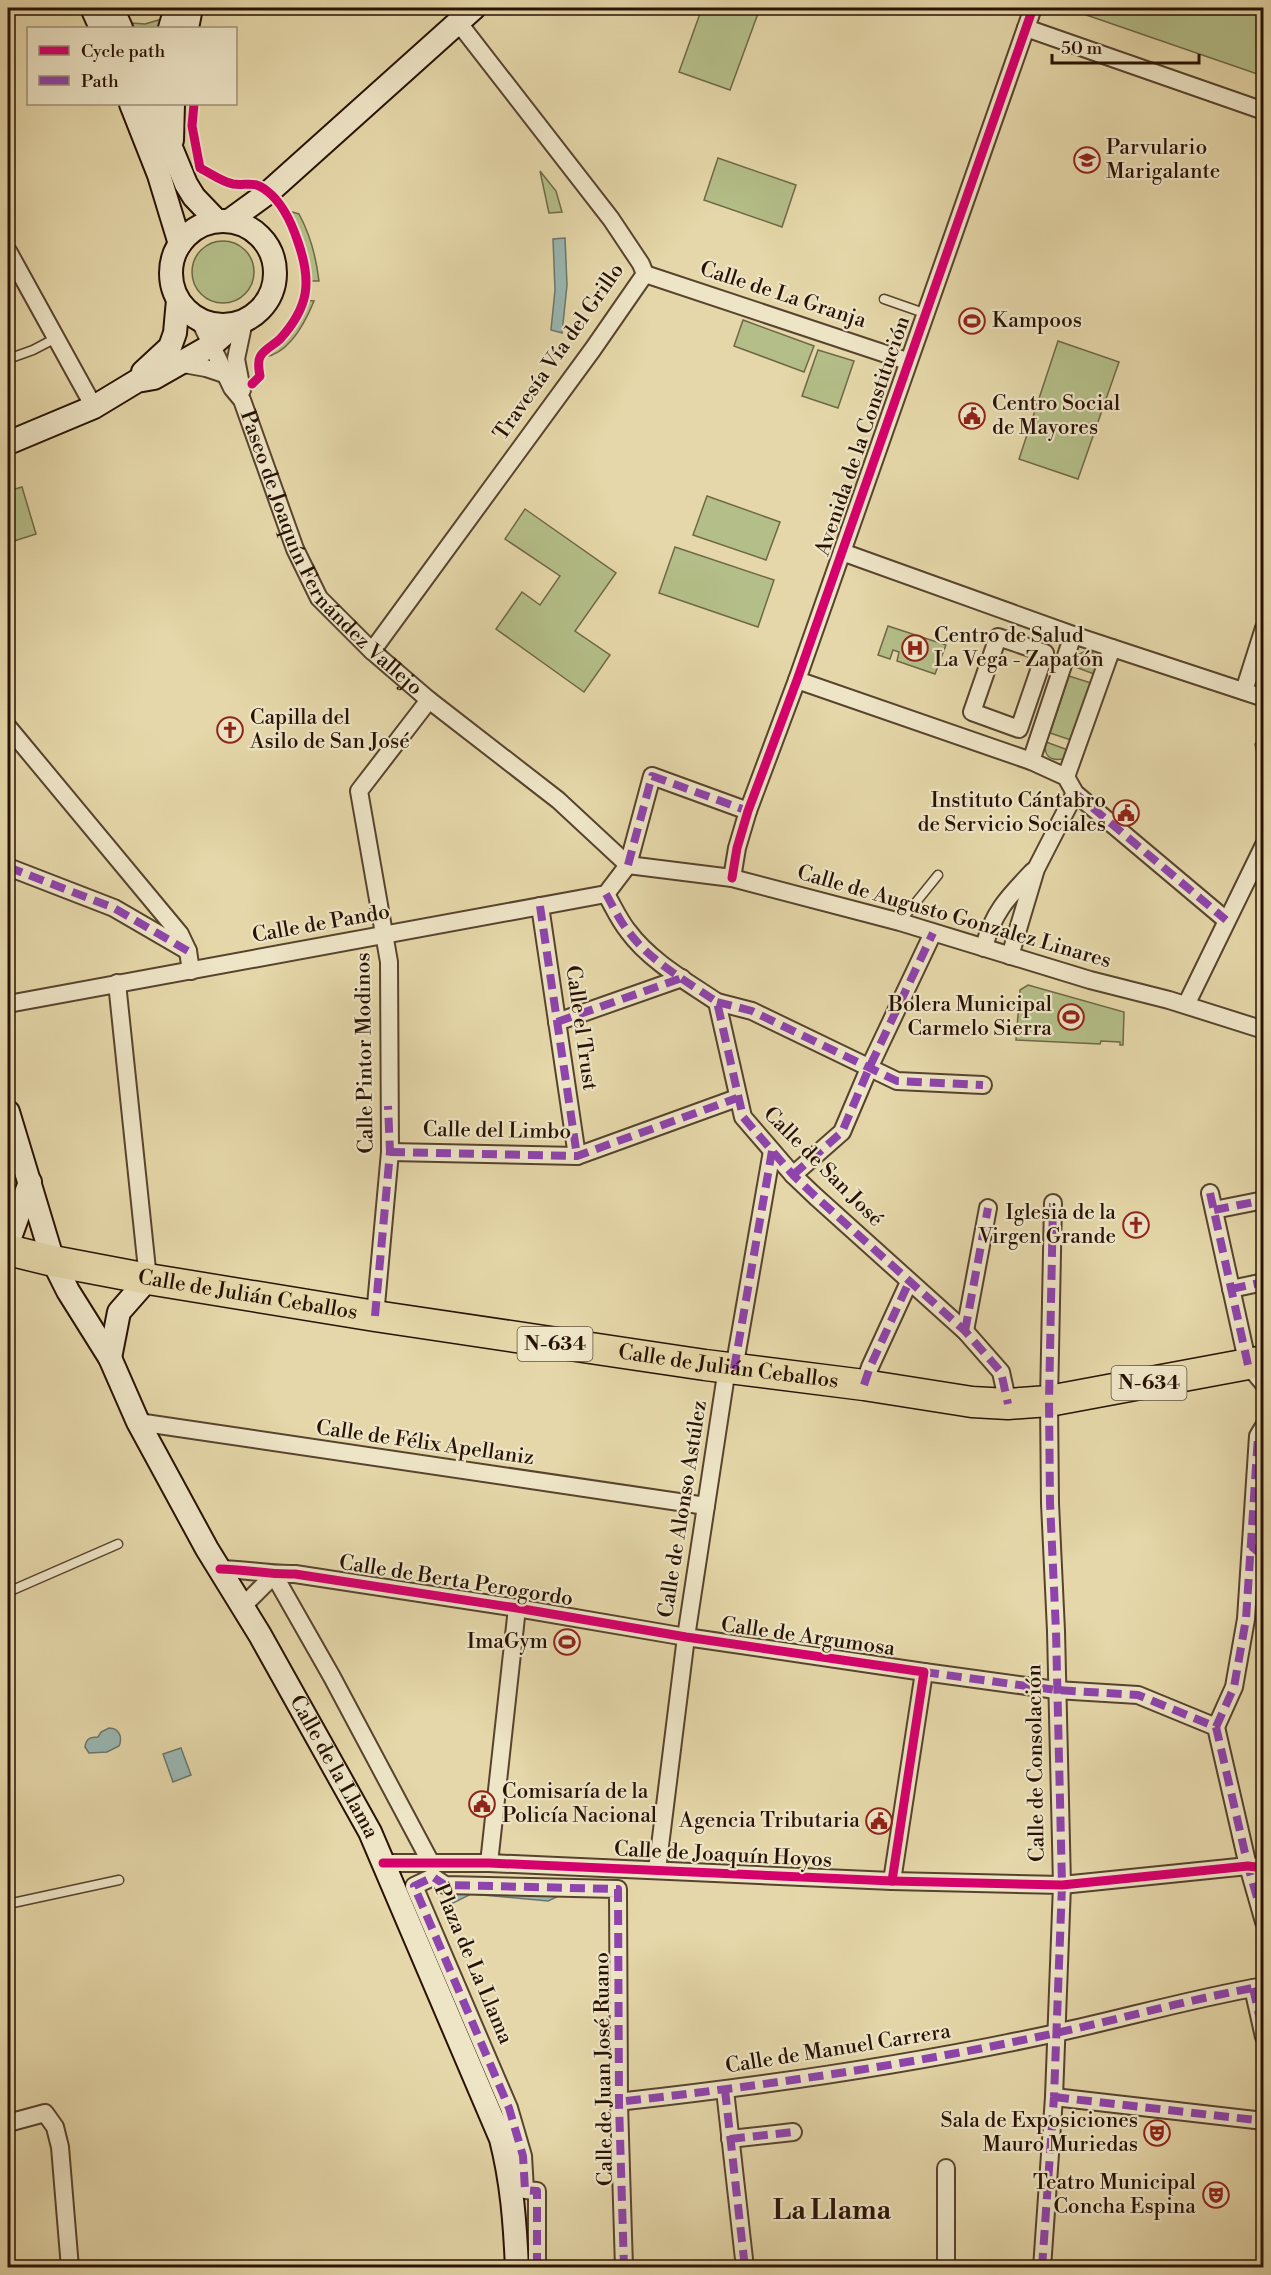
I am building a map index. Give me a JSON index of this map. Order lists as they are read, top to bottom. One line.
{"streets":{"highway":["Calle de Julián Ceballos","N-634"],"main road":["Calle de la Llama"],"street":["Calle de La Granja","Travesía Vía del Grillo","Avenida de la Constitución","Paseo de Joaquín Fernández Vallejo","Calle de Augusto Gonzalez Linares","Calle de Pando","Calle el Trust","Calle Pintor Modinos","Calle del Limbo","Calle de San José","Calle de Félix Apellaniz","Calle de Alonso Astúlez","Calle de Berta Perogordo","Calle de Argumosa","Calle de Consolación","Calle de Joaquín Hoyos","Plaza de La Llama","Calle de Manuel Carrera","Calle de Juan José Ruano"]},"crossings":[["Calle de La Granja","Travesía Vía del Grillo"],["Calle de La Granja","Avenida de la Constitución"],["Travesía Vía del Grillo","Paseo de Joaquín Fernández Vallejo"],["Avenida de la Constitución","Calle de Augusto Gonzalez Linares"],["Paseo de Joaquín Fernández Vallejo","Calle de Augusto Gonzalez Linares"],["Paseo de Joaquín Fernández Vallejo","Calle Pintor Modinos"],["Calle de Pando","Calle el Trust"],["Calle de Pando","Calle Pintor Modinos"],["Calle el Trust","Calle del Limbo"],["Calle Pintor Modinos","Calle del Limbo"],["Calle Pintor Modinos","Calle de Julián Ceballos"],["Calle del Limbo","Calle de San José"],["Calle de San José","Calle de Alonso Astúlez"],["Calle de Julián Ceballos","N-634"],["Calle de Julián Ceballos","Calle de Alonso Astúlez"],["Calle de Julián Ceballos","Calle de Consolación"],["Calle de Julián Ceballos","Calle de la Llama"],["N-634","Calle de la Llama"],["Calle de Félix Apellaniz","Calle de Alonso Astúlez"],["Calle de Félix Apellaniz","Calle de la Llama"],["Calle de Alonso Astúlez","Calle de Berta Perogordo"],["Calle de Alonso Astúlez","Calle de Argumosa"],["Calle de Alonso Astúlez","Calle de Joaquín Hoyos"],["Calle de Berta Perogordo","Calle de Argumosa"],["Calle de Berta Perogordo","Calle de la Llama"],["Calle de Berta Perogordo","Calle de Joaquín Hoyos"],["Calle de Argumosa","Calle de Consolación"],["Calle de Consolación","Calle de Joaquín Hoyos"],["Calle de Consolación","Calle de Manuel Carrera"],["Calle de la Llama","Calle de Joaquín Hoyos"],["Calle de Joaquín Hoyos","Calle de Juan José Ruano"],["Plaza de La Llama","Calle de Juan José Ruano"],["Calle de Manuel Carrera","Calle de Juan José Ruano"]],"districts":["La Llama"],"places":{"school or university":["Parvulario Marigalante"],"sports":["Kampoos","Bolera Municipal Carmelo Sierra","ImaGym"],"public building":["Centro Social de Mayores","Instituto Cántabro de Servicio Sociales","Comisaría de la Policía Nacional","Agencia Tributaria"],"hospital":["Centro de Salud La Vega - Zapatón"],"church":["Capilla del Asilo de San José","Iglesia de la Virgen Grande"],"theatre":["Sala de Exposiciones Mauro Muriedas","Teatro Municipal Concha Espina"]},"legend":["Cycle path","Path"],"scale_bar":"50 m"}
